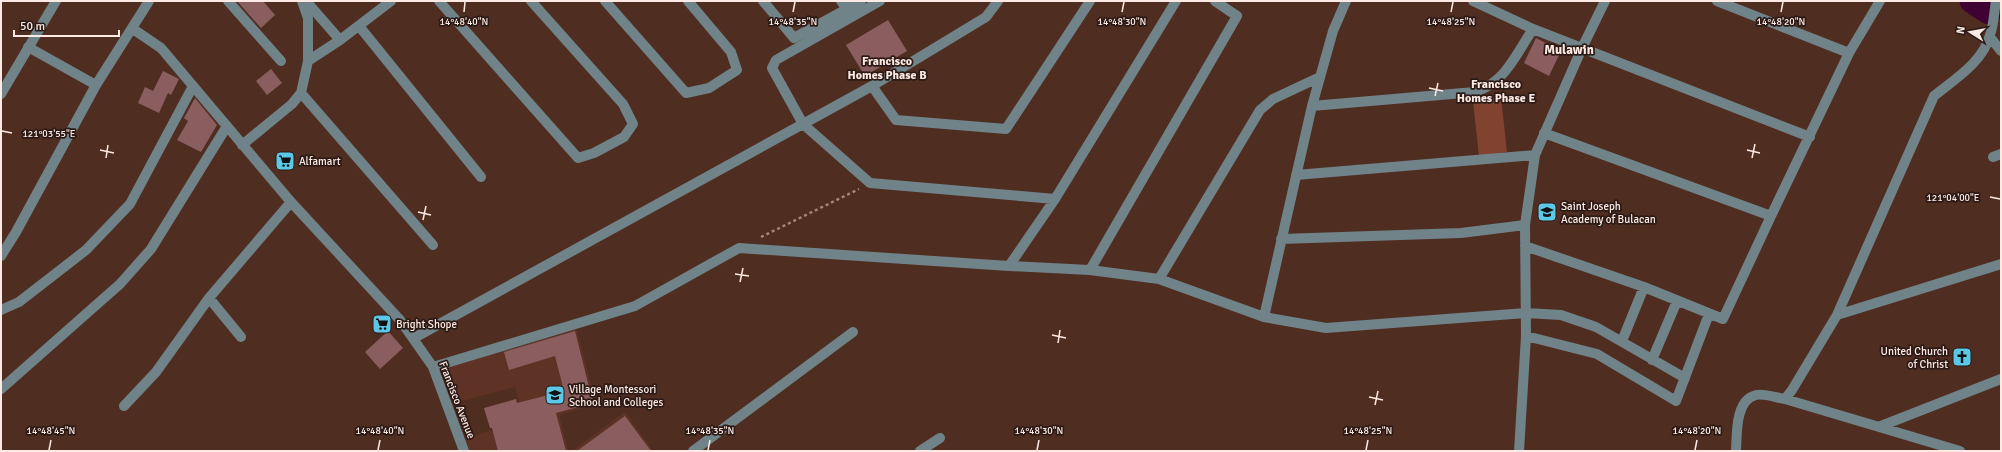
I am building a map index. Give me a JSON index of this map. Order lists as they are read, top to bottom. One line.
{"streets":{"street":["Francisco Avenue"]},"districts":["Mulawin","Francisco Homes Phase B","Francisco Homes Phase E"],"places":{"supermarket":["Alfamart","Bright Shope"],"school or university":["Saint Joseph Academy of Bulacan","Village Montessori School and Colleges"],"church":["United Church of Christ"]},"scale_bar":"50 m","north":"left","coordinates":["14°48'40\"N","14°48'35\"N","14°48'30\"N","14°48'25\"N","14°48'20\"N","121°03'55\"E","121°04'00\"E","14°48'45\"N"]}
